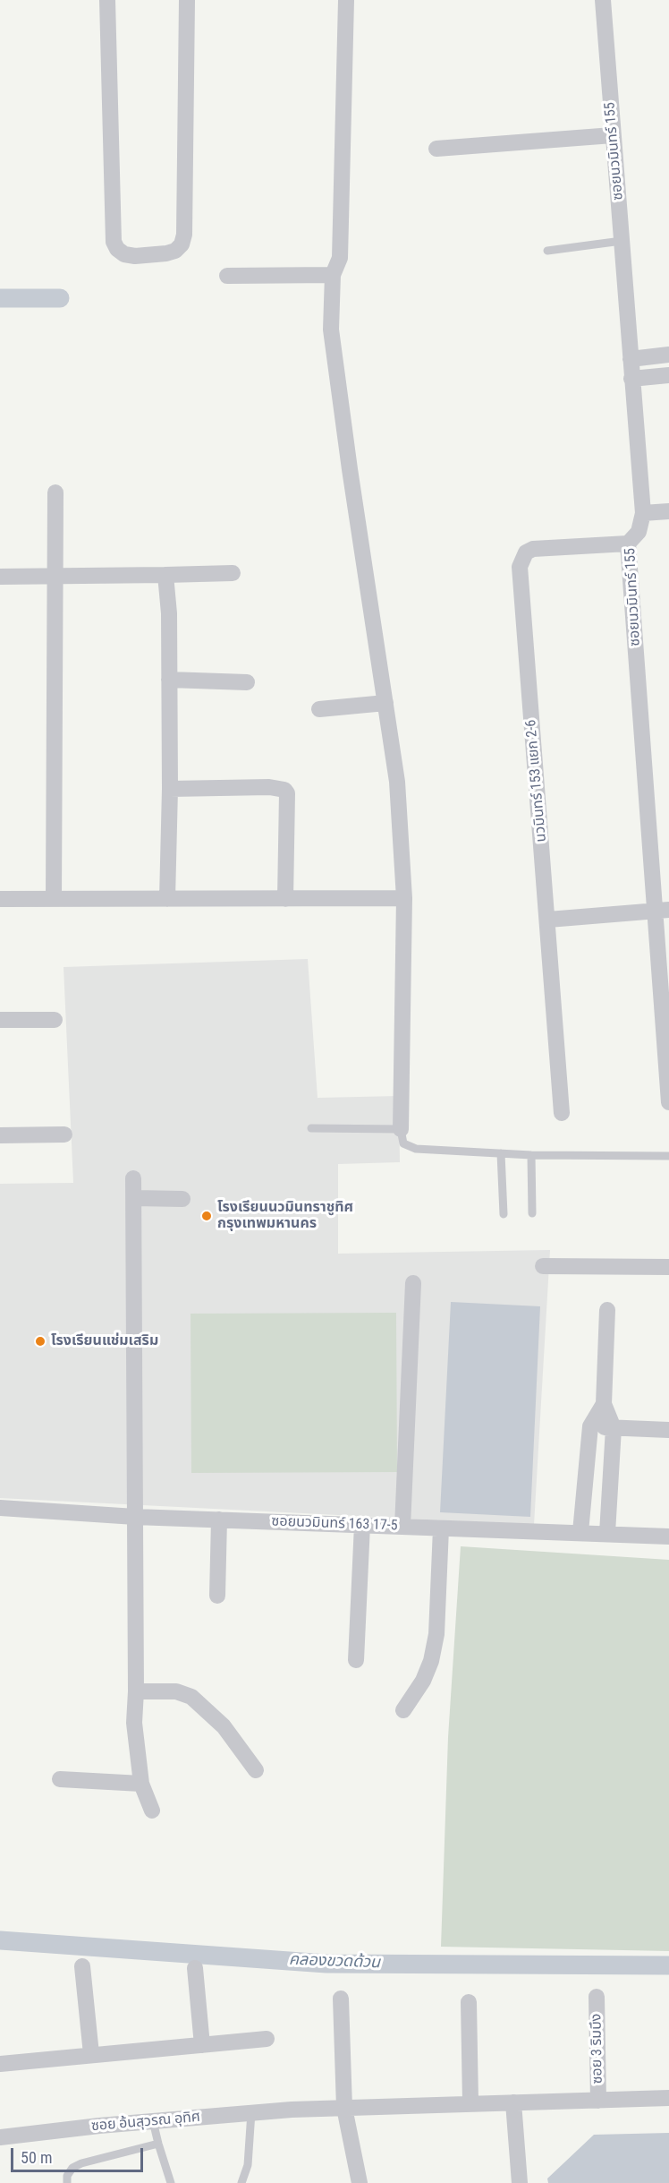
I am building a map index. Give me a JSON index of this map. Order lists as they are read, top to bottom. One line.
{"streets":{"street":["ซอยนวมินทร์ 155","นวมินทร์ 153 แยก 2-6","ซอยนวมินทร์ 163 17-5","ซอย 3 ริมบึง","ซอย อ้นสุวรณ อุทิศ"]},"crossings":[["ซอยนวมินทร์ 155","นวมินทร์ 153 แยก 2-6"],["ซอย 3 ริมบึง","ซอย อ้นสุวรณ อุทิศ"]],"water":["คลองขวดด้วน"],"places":["โรงเรียนนวมินทราชูทิศ กรุงเทพมหานคร","โรงเรียนแช่มเสริม"],"scale_bar":"50 m"}
